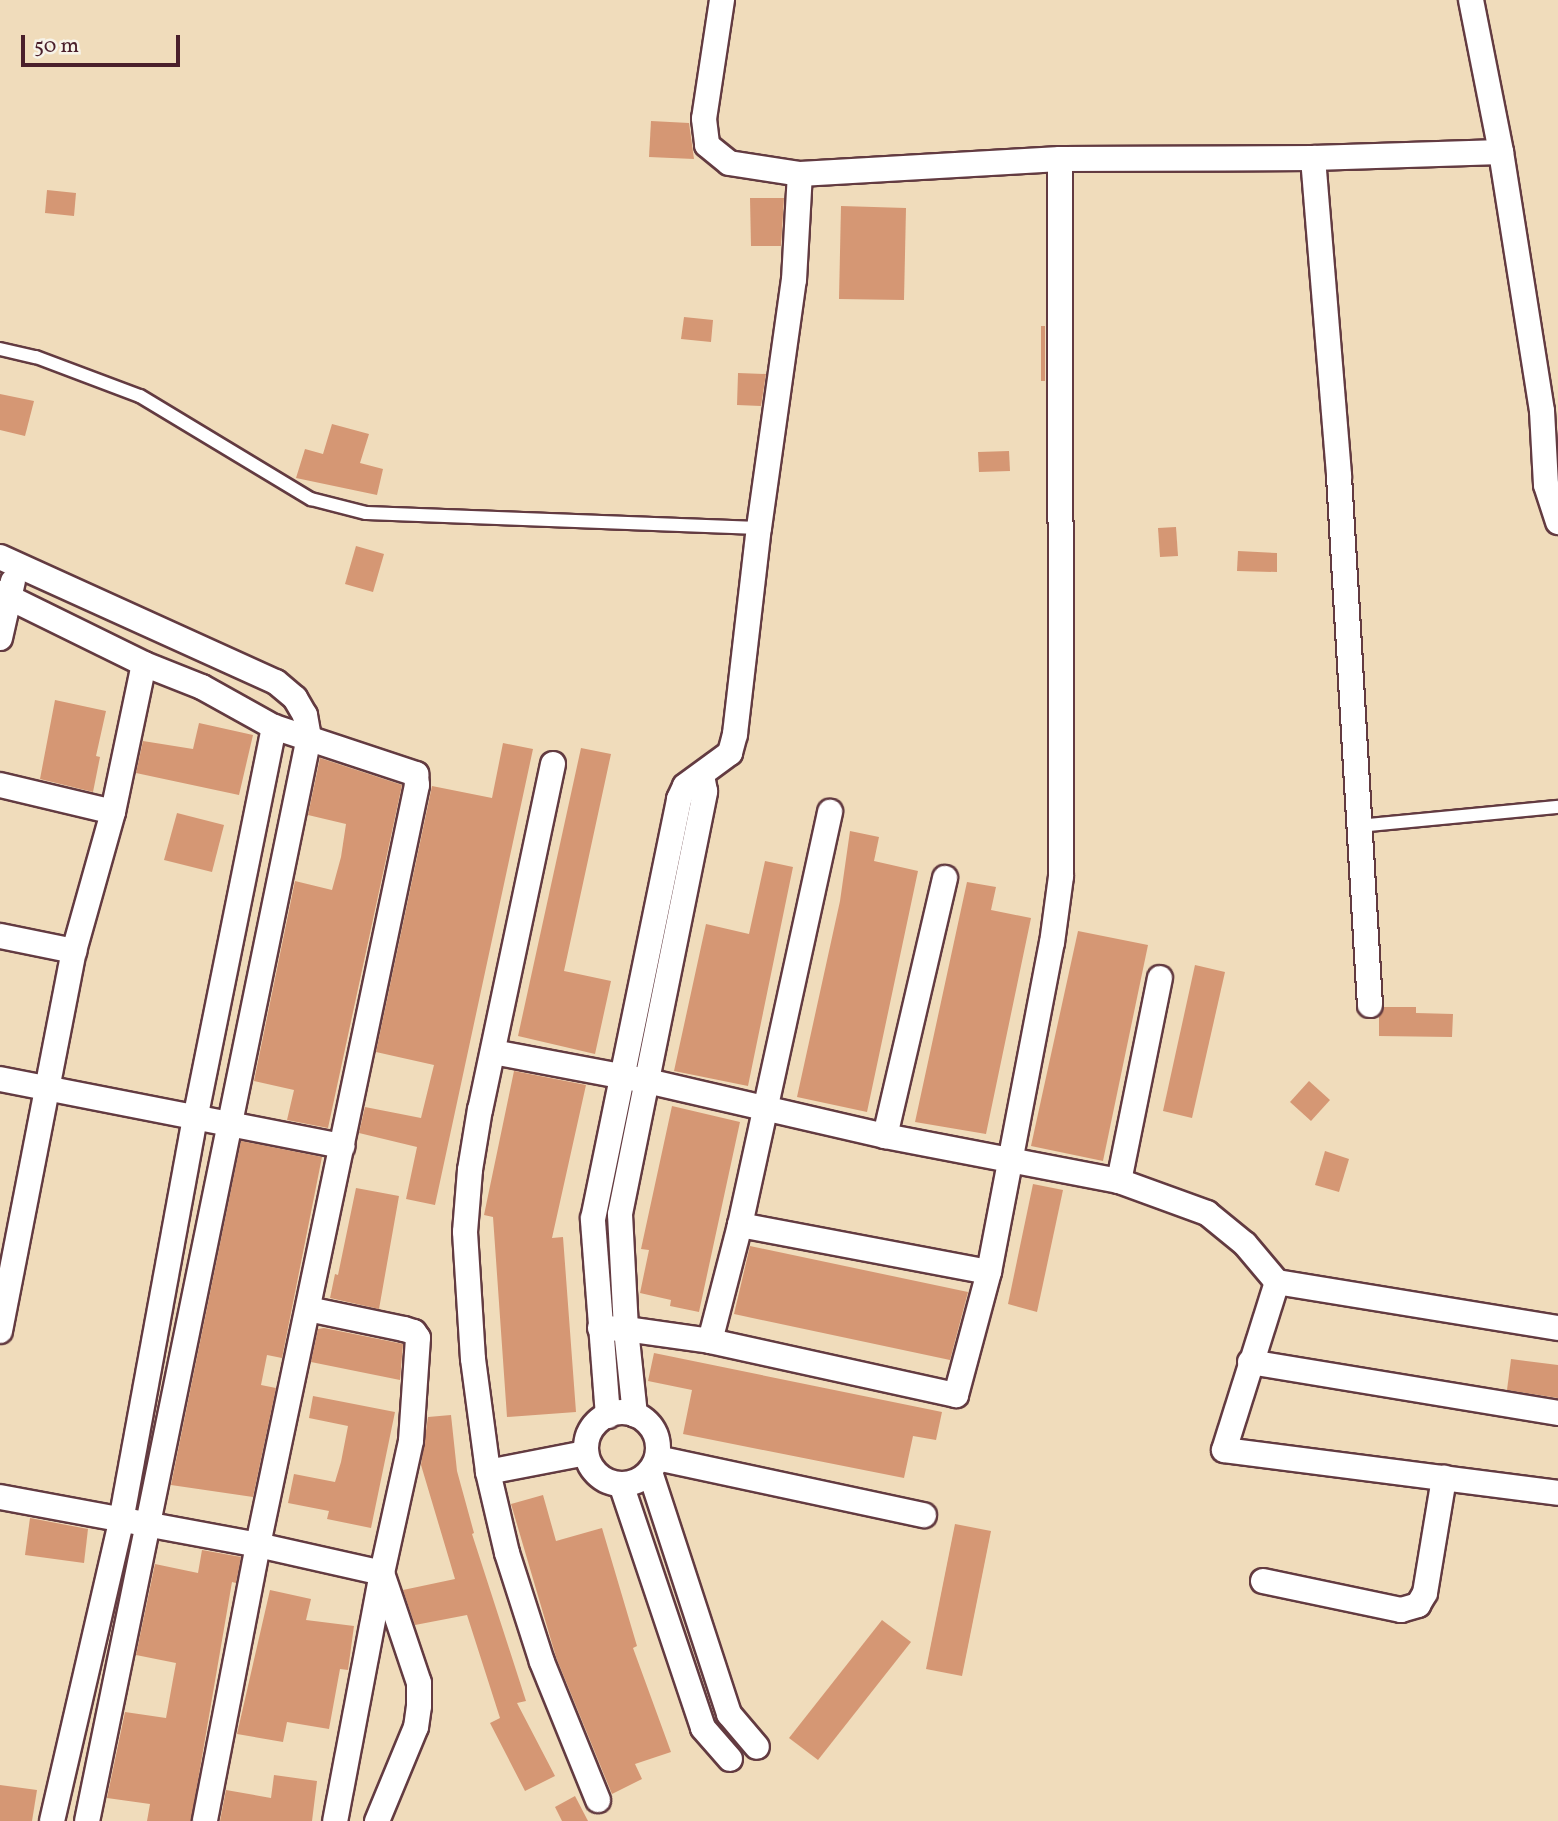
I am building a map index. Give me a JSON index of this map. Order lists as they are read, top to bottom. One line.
{"scale_bar":"50 m"}
